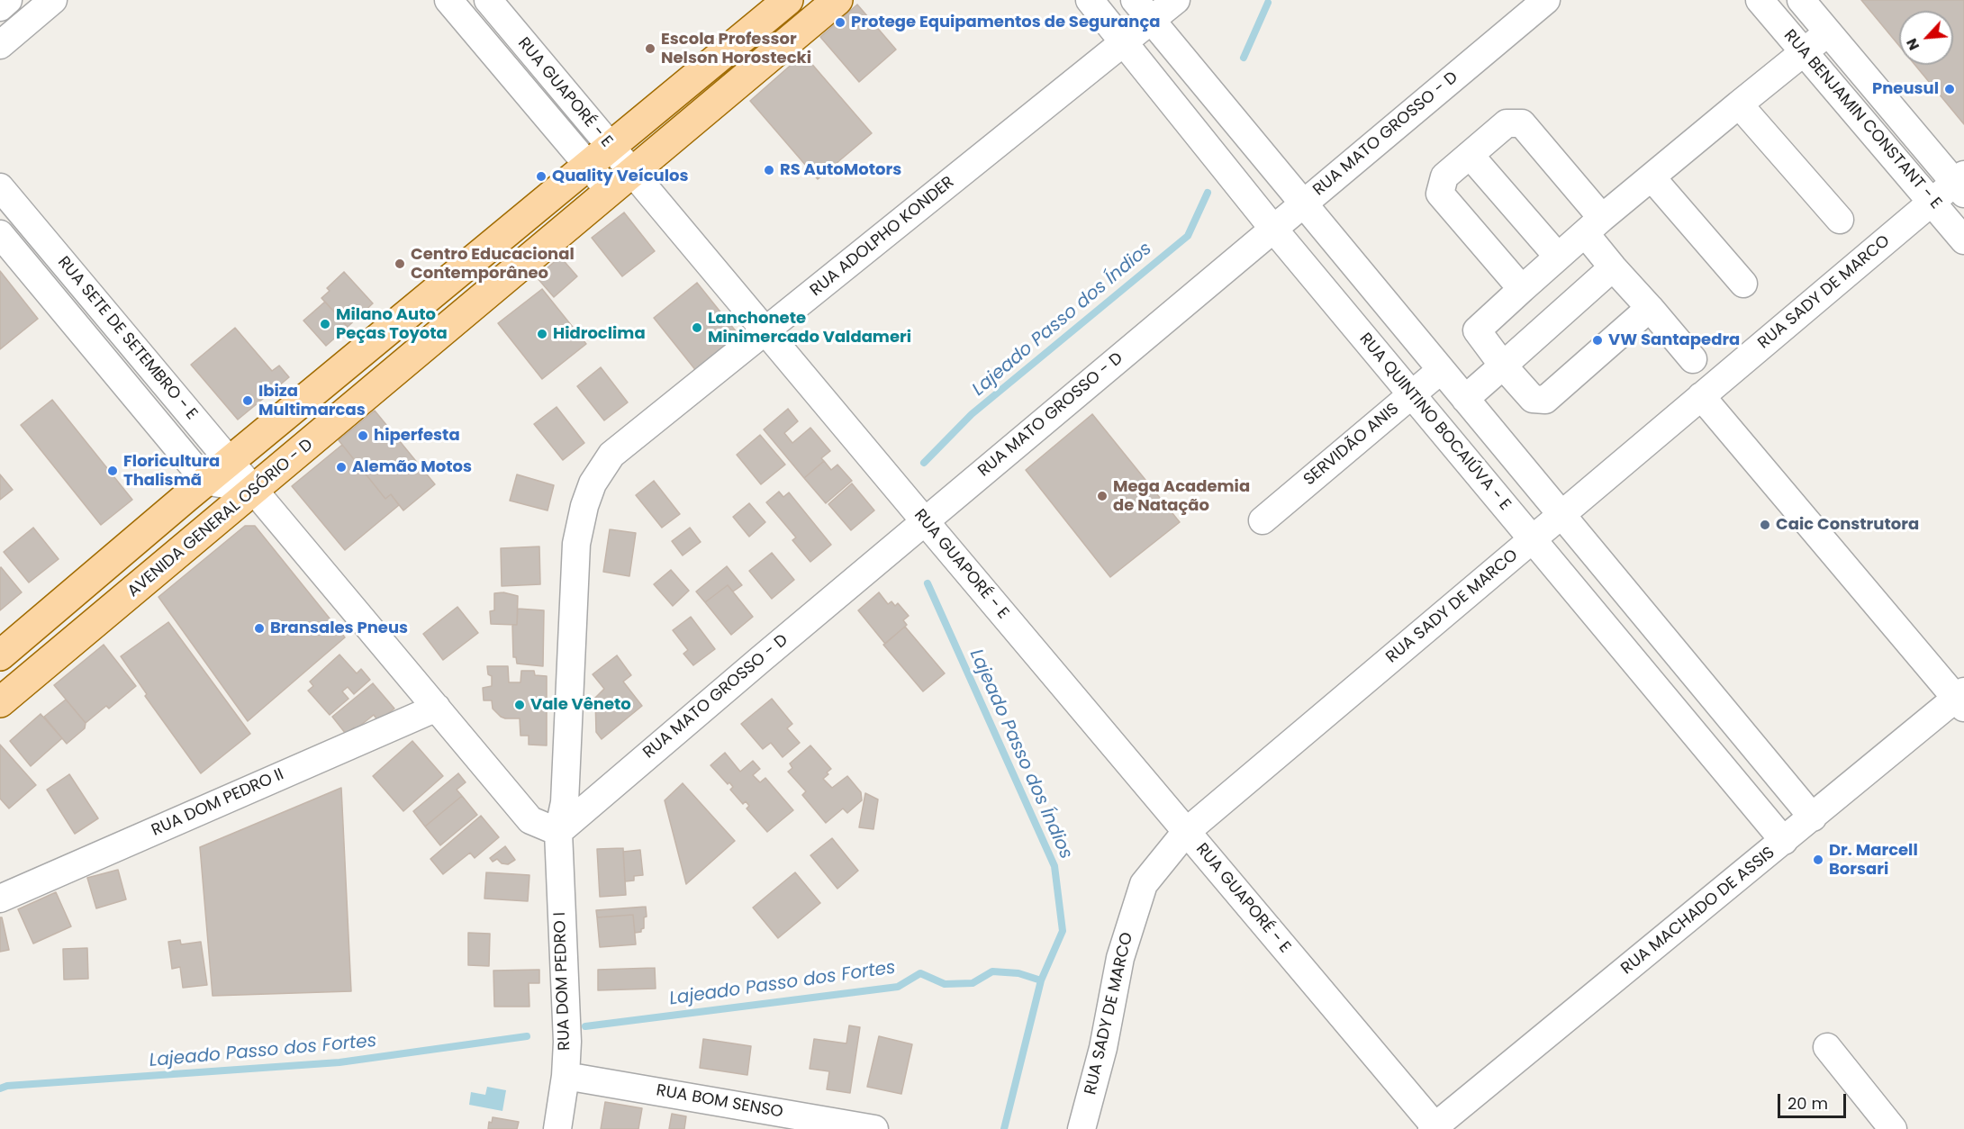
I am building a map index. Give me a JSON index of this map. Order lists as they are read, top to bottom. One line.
{"streets":{"main road":["AVENIDA GENERAL OSÓRIO - D"],"street":["RUA GUAPORÉ - E","RUA BENJAMIN CONSTANT - E","RUA MATO GROSSO - D","RUA ADOLPHO KONDER","RUA SADY DE MARCO","RUA SETE DE SETEMBRO - E","RUA QUINTINO BOCAIÚVA - E","SERVIDÃO ANIS","RUA DOM PEDRO II","RUA MACHADO DE ASSIS","RUA DOM PEDRO I","RUA BOM SENSO"]},"crossings":[["RUA GUAPORÉ - E","RUA MATO GROSSO - D"],["RUA GUAPORÉ - E","RUA ADOLPHO KONDER"],["RUA GUAPORÉ - E","RUA SADY DE MARCO"],["RUA GUAPORÉ - E","AVENIDA GENERAL OSÓRIO - D"],["RUA GUAPORÉ - E","RUA MACHADO DE ASSIS"],["RUA BENJAMIN CONSTANT - E","RUA SADY DE MARCO"],["RUA MATO GROSSO - D","RUA ADOLPHO KONDER"],["RUA MATO GROSSO - D","RUA SETE DE SETEMBRO - E"],["RUA MATO GROSSO - D","RUA QUINTINO BOCAIÚVA - E"],["RUA MATO GROSSO - D","RUA DOM PEDRO I"],["RUA ADOLPHO KONDER","RUA SETE DE SETEMBRO - E"],["RUA ADOLPHO KONDER","RUA QUINTINO BOCAIÚVA - E"],["RUA ADOLPHO KONDER","RUA DOM PEDRO I"],["RUA SADY DE MARCO","RUA QUINTINO BOCAIÚVA - E"],["RUA SETE DE SETEMBRO - E","AVENIDA GENERAL OSÓRIO - D"],["RUA SETE DE SETEMBRO - E","RUA DOM PEDRO II"],["RUA SETE DE SETEMBRO - E","RUA DOM PEDRO I"],["RUA QUINTINO BOCAIÚVA - E","SERVIDÃO ANIS"],["RUA QUINTINO BOCAIÚVA - E","RUA MACHADO DE ASSIS"],["RUA DOM PEDRO I","RUA BOM SENSO"]],"water":["Lajeado Passo dos Índios","Lajeado Passo dos Fortes"],"places":["Protege Equipamentos de Segurança","Escola Professor Nelson Horostecki","Pneusul","RS AutoMotors","Quality Veículos","Centro Educacional Contemporâneo","Milano Auto Peças Toyota","Lanchonete Minimercado Valdameri","Hidroclima","VW Santapedra","Ibiza Multimarcas","hiperfesta","Alemão Motos","Floricultura Thalismã","Mega Academia de Natação","Caic Construtora","Bransales Pneus","Vale Vêneto","Dr. Marcell Borsari"],"scale_bar":"20 m","north":"bottom left"}
